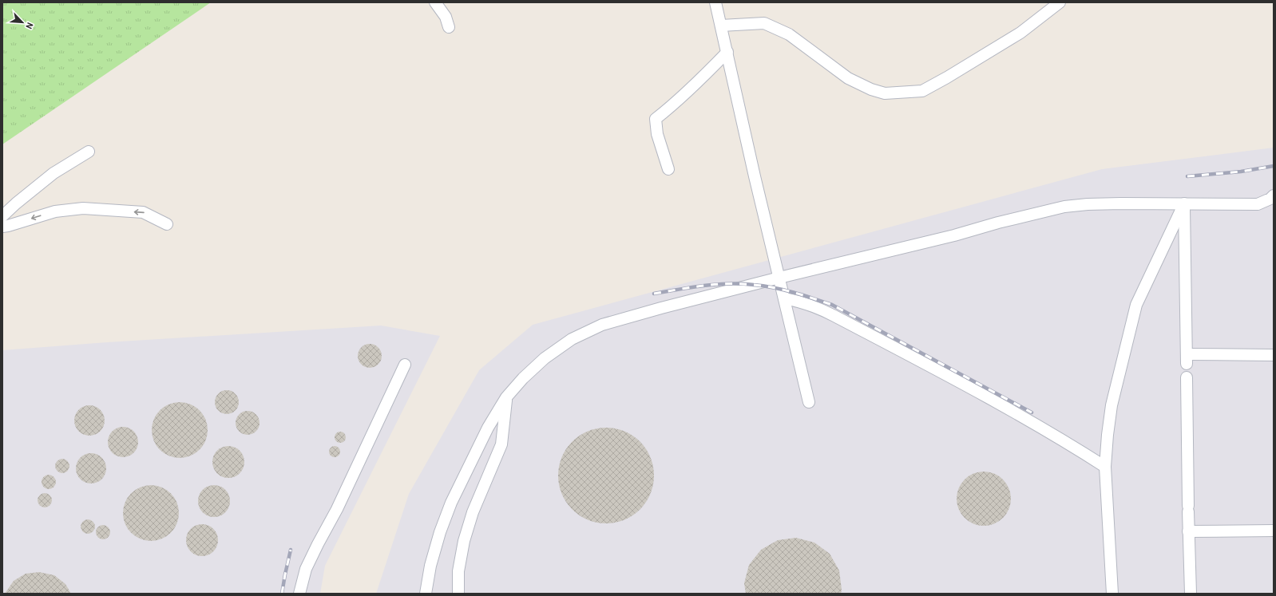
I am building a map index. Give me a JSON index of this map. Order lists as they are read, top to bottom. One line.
{"north":"bottom right"}
